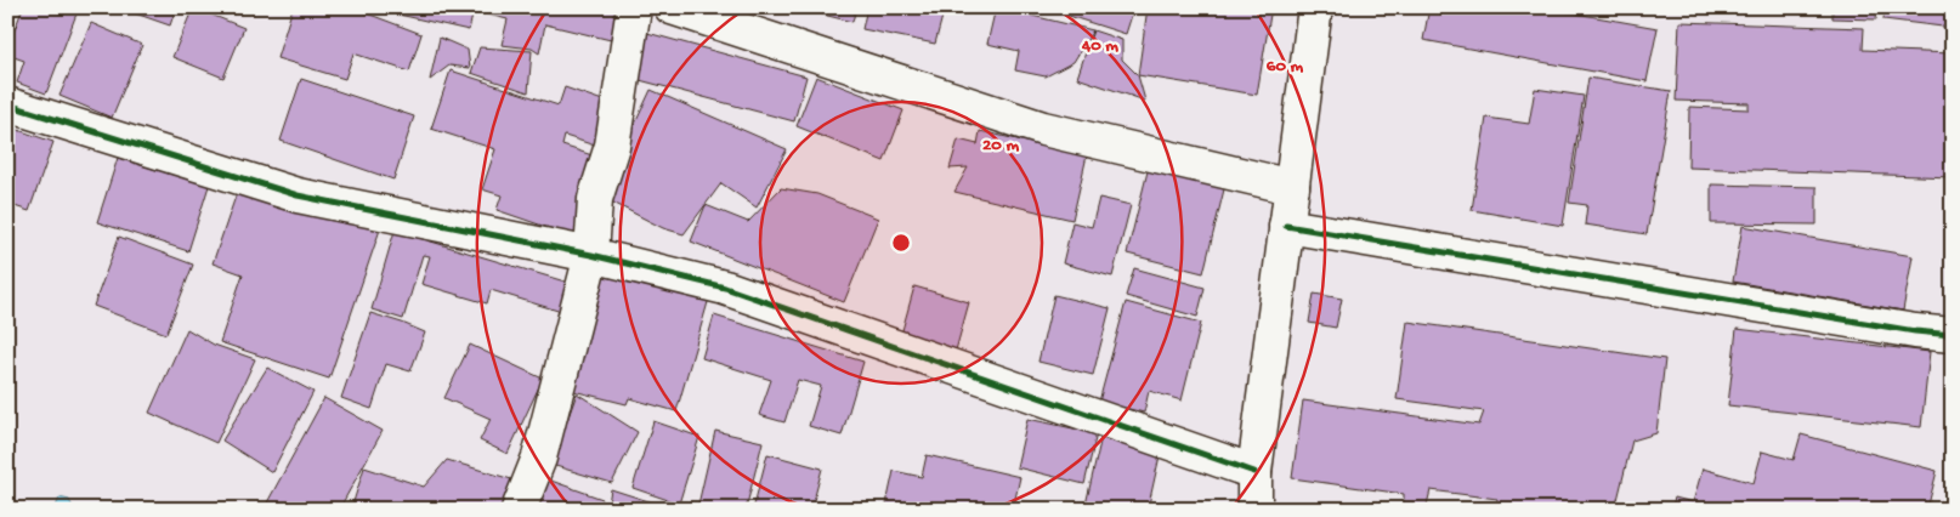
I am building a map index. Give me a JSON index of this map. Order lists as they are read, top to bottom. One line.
{"rings":["40 m","60 m","20 m"]}
